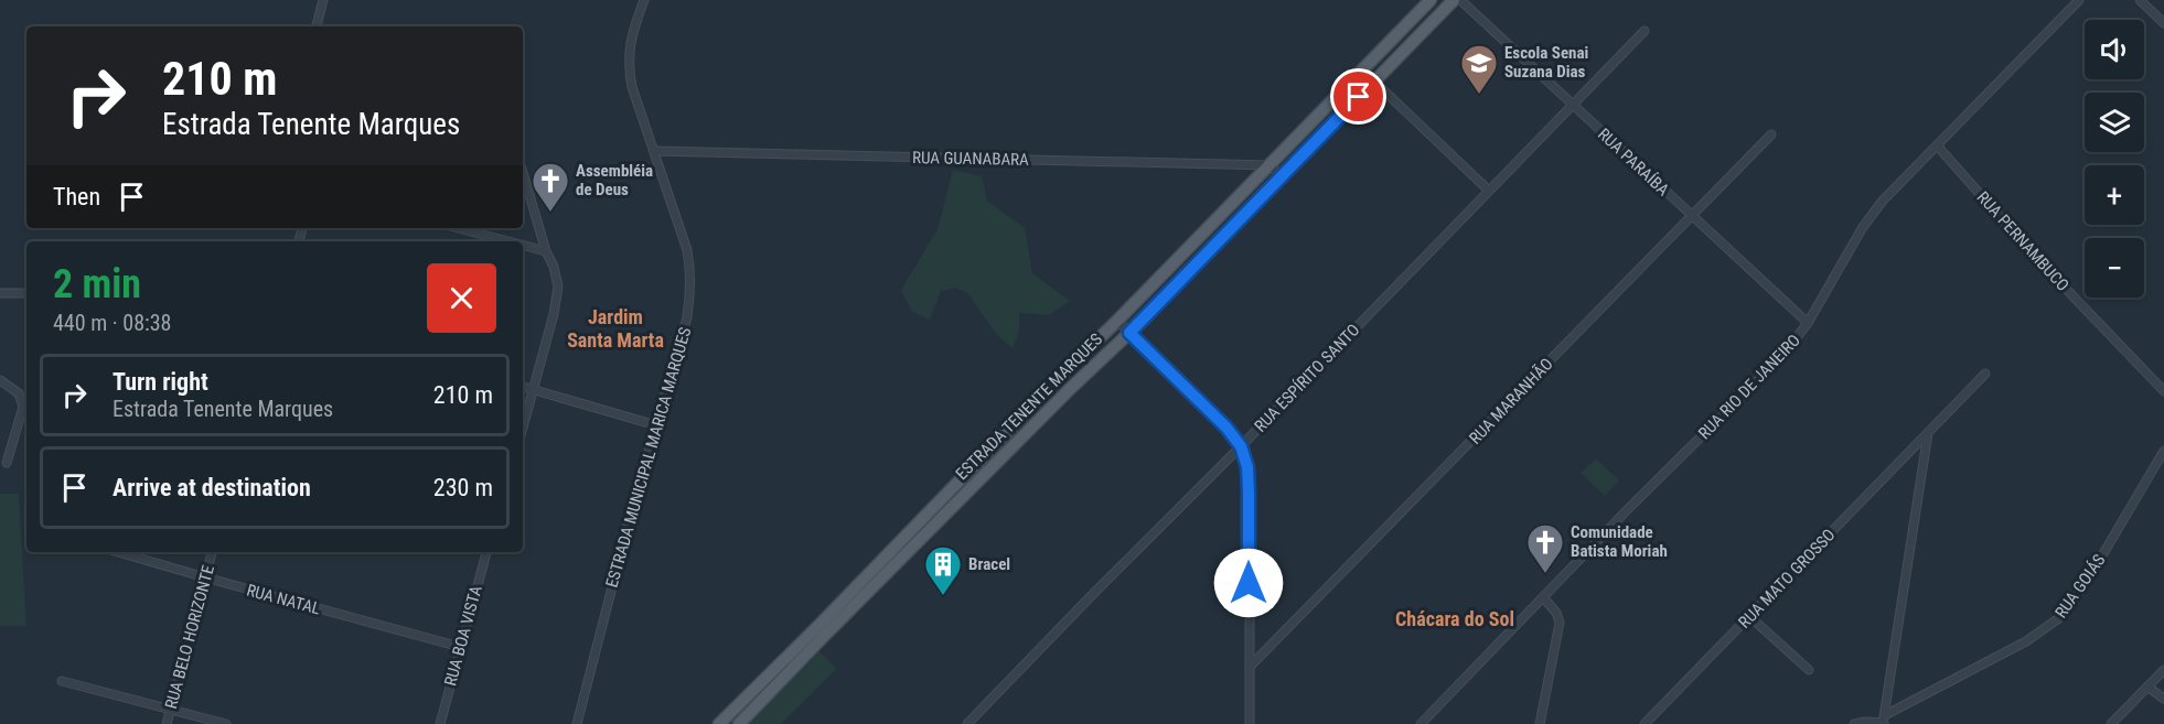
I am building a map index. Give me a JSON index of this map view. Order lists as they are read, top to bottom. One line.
{"streets":{"main road":["ESTRADA TENENTE MARQUES"],"street":["RUA GUANABARA","RUA PARAÍBA","RUA PERNAMBUCO","RUA ESPÍRITO SANTO","RUA RIO DE JANEIRO","RUA MARANHÃO","ESTRADA MUNICIPAL MARICA MARQUES","RUA MATO GROSSO","RUA GOIÁS","RUA NATAL","RUA BOA VISTA","RUA BELO HORIZONTE"]},"crossings":[["RUA GUANABARA","ESTRADA TENENTE MARQUES"],["RUA GUANABARA","ESTRADA MUNICIPAL MARICA MARQUES"],["RUA PARAÍBA","RUA ESPÍRITO SANTO"],["RUA PARAÍBA","RUA RIO DE JANEIRO"],["RUA PARAÍBA","RUA MARANHÃO"],["RUA PERNAMBUCO","RUA RIO DE JANEIRO"],["RUA NATAL","RUA BOA VISTA"],["RUA NATAL","RUA BELO HORIZONTE"]],"districts":["Jardim Santa Marta","Chácara do Sol"],"places":{"school or university":["Escola Senai Suzana Dias"],"church":["Assembléia de Deus","Comunidade Batista Moriah"],"building":["Bracel"]},"page":{"map_buttons":["+","−"],"turn":["210 m","Estrada Tenente Marques"],"then":"Then","heading":["2 min","440 m · 08:38"],"list":[{"name":"Turn right","note":"Estrada Tenente Marques","value":"210 m"},{"name":"Arrive at destination","value":"230 m"}]}}
